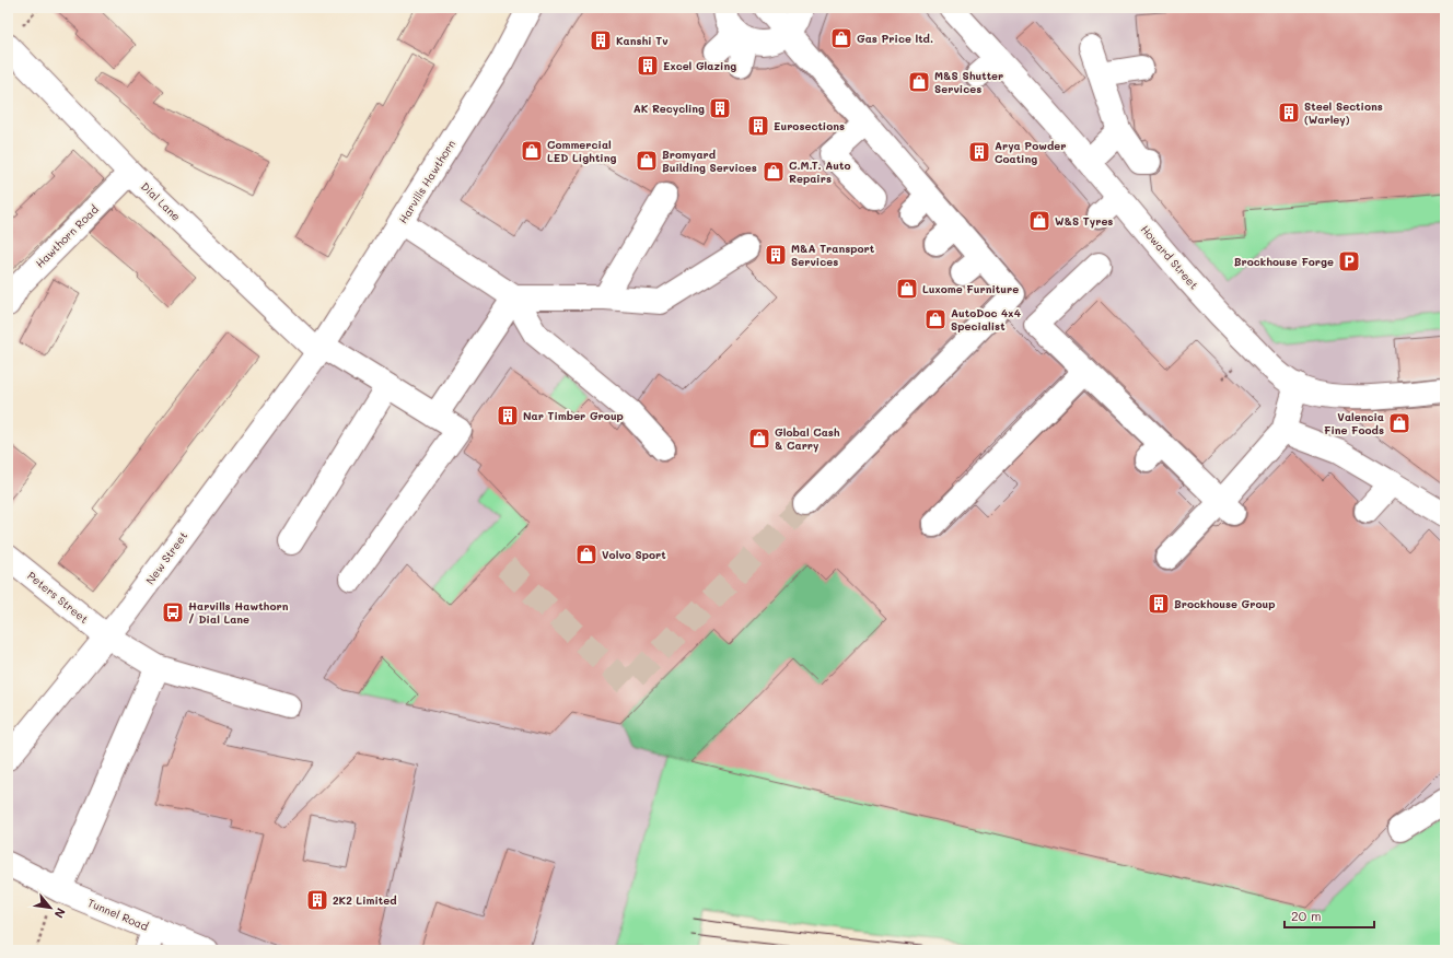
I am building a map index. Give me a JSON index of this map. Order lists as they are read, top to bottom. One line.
{"streets":{"street":["Harvills Hawthorn","Dial Lane","Hawthorn Road","Howard Street","New Street","Peters Street","Tunnel Road"]},"crossings":[["Harvills Hawthorn","Dial Lane"],["Harvills Hawthorn","New Street"],["Dial Lane","Hawthorn Road"],["Dial Lane","New Street"],["New Street","Peters Street"]],"places":{"shop":["Gas Price ltd.","M&S Shutter Services","Commercial LED Lighting","Bromyard Building Services","C.M.T. Auto Repairs","W&S Tyres","Luxome Furniture","AutoDoc 4x4 Specialist","Valencia Fine Foods","Global Cash & Carry","Volvo Sport"],"building":["Kanshi Tv","Excel Glazing","AK Recycling","Steel Sections (Warley)","Eurosections","Arya Powder Coating","M&A Transport Services","Nar Timber Group","Brockhouse Group","2K2 Limited"],"parking":["Brockhouse Forge"],"bus stop":["Harvills Hawthorn / Dial Lane"]},"scale_bar":"20 m","north":"bottom right"}
